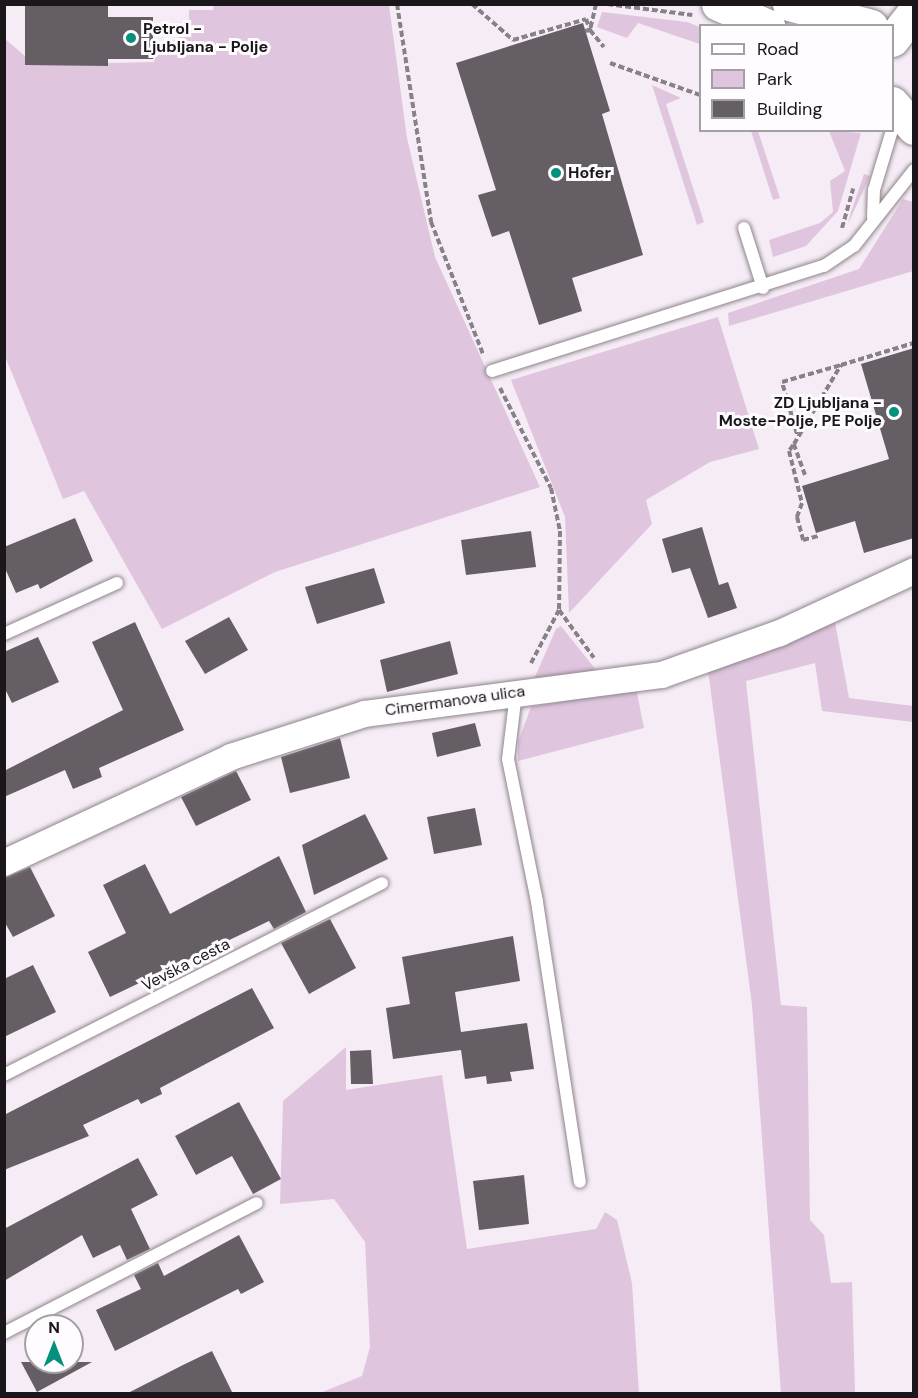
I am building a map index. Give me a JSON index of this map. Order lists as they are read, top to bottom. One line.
{"streets":{"street":["Cimermanova ulica"],"lane":["Vevška cesta"]},"places":["Petrol - Ljubljana - Polje","Hofer","ZD Ljubljana - Moste-Polje, PE Polje"],"legend":["Road","Park","Building"],"north":"top"}
